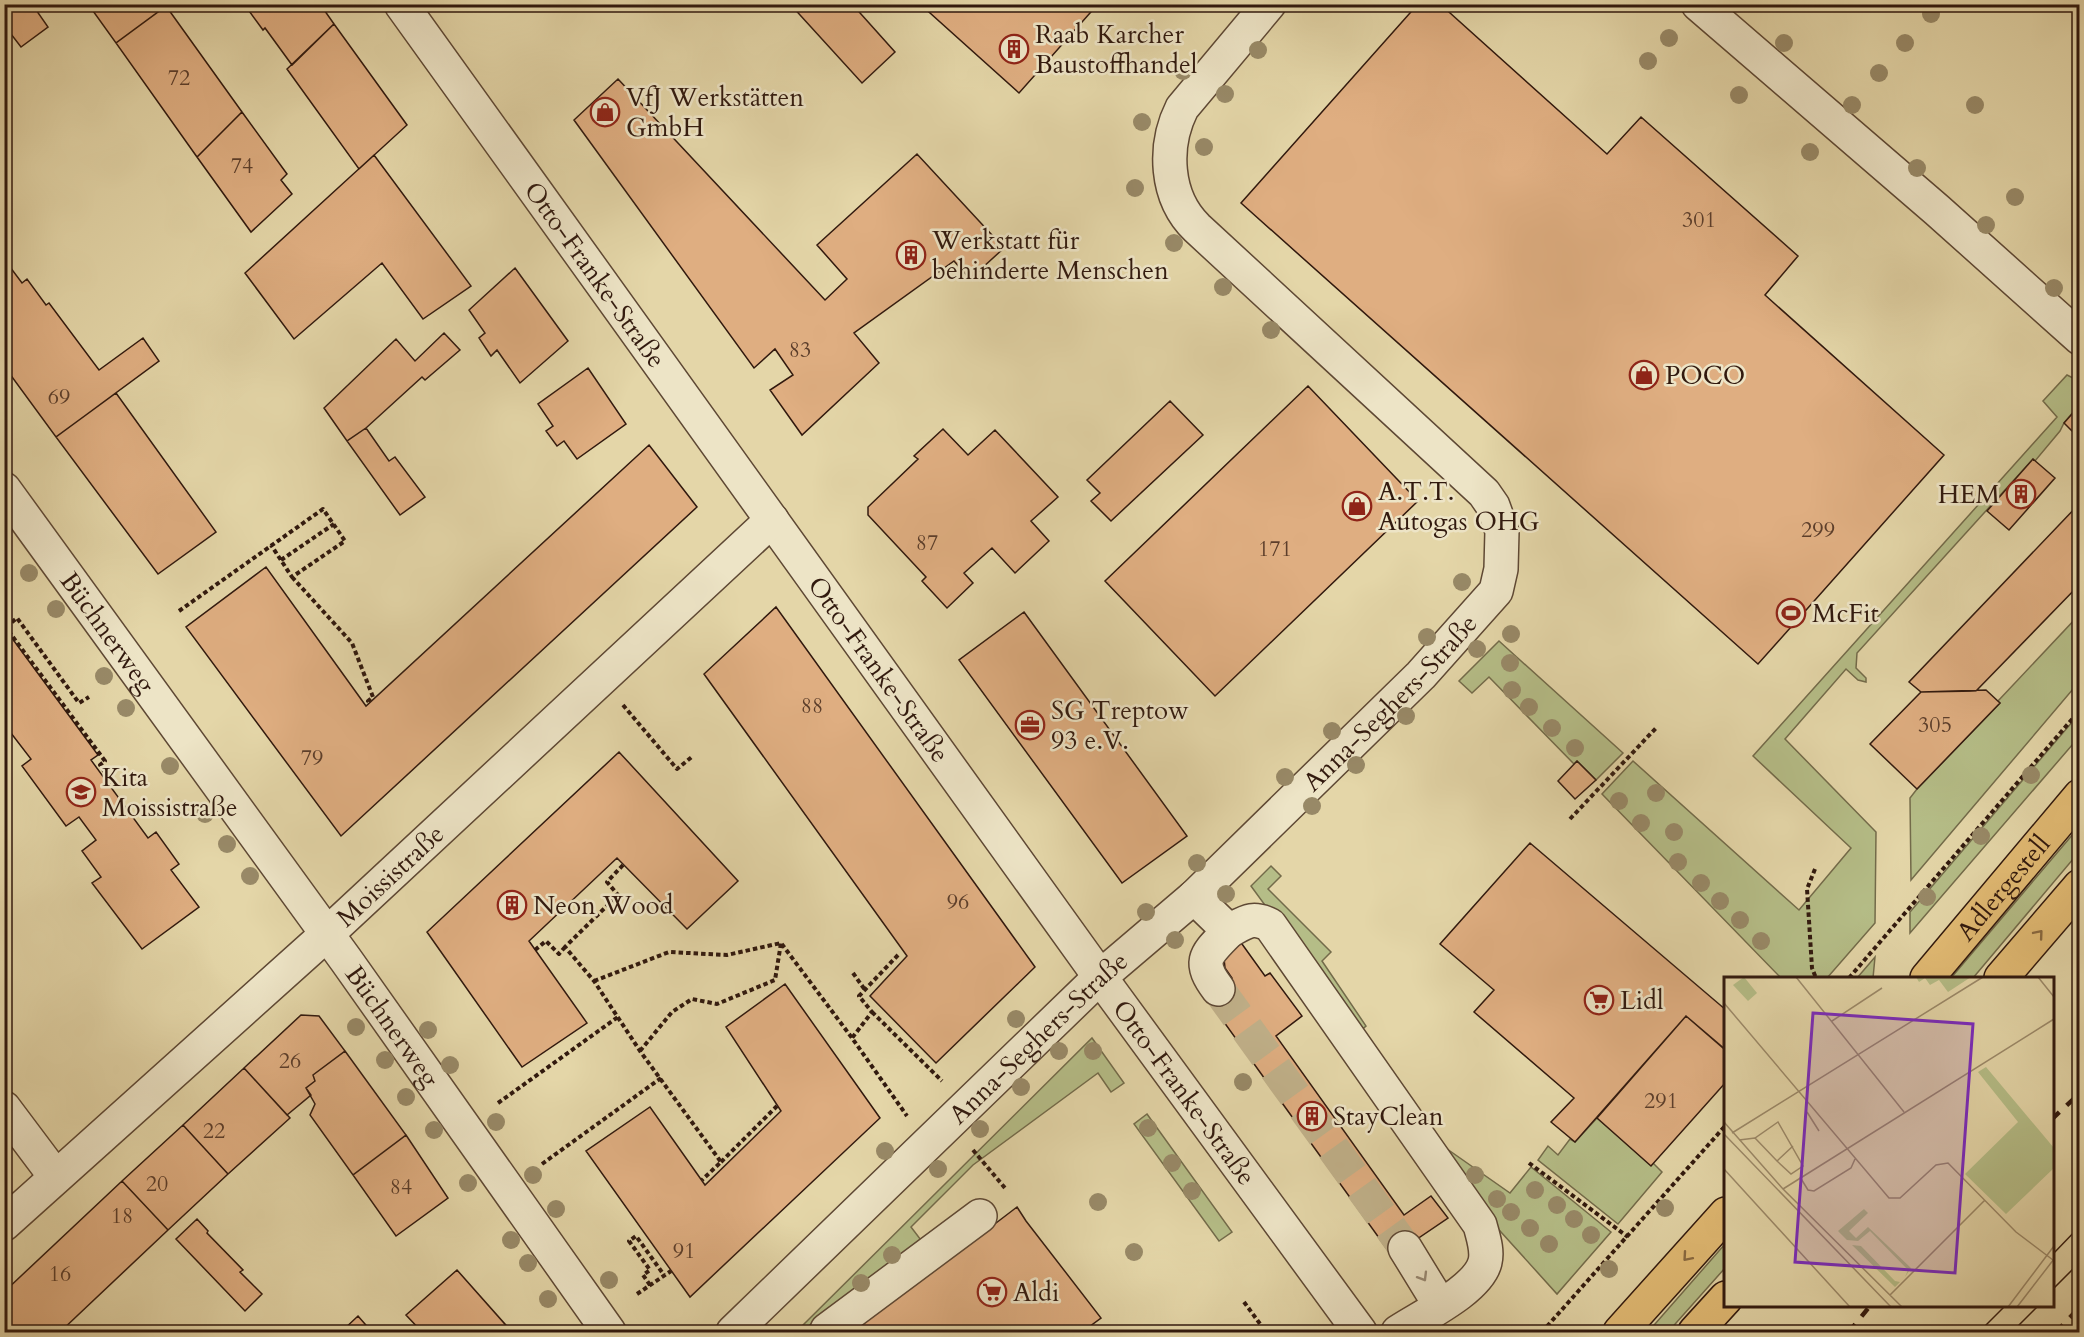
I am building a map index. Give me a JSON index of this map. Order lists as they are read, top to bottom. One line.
{"streets":{"main road":["Adlergestell"],"street":["Otto-Franke-Straße","Büchnerweg","Anna-Seghers-Straße","Moissistraße"]},"crossings":[["Otto-Franke-Straße","Anna-Seghers-Straße"],["Otto-Franke-Straße","Moissistraße"],["Büchnerweg","Moissistraße"]],"places":{"building":["Raab Karcher Baustoffhandel","Werkstatt für behinderte Menschen","HEM","Neon Wood","StayClean"],"shop":["VfJ Werkstätten GmbH","POCO","A.T.T. Autogas OHG"],"sports":["McFit"],"office":["SG Treptow 93 e.V."],"school or university":["Kita Moissistraße"],"supermarket":["Lidl","Aldi"]},"house_numbers":["72","74","301","83","69","299","87","171","88","305","79","96","26","291","22","20","84","18","91","16"]}
